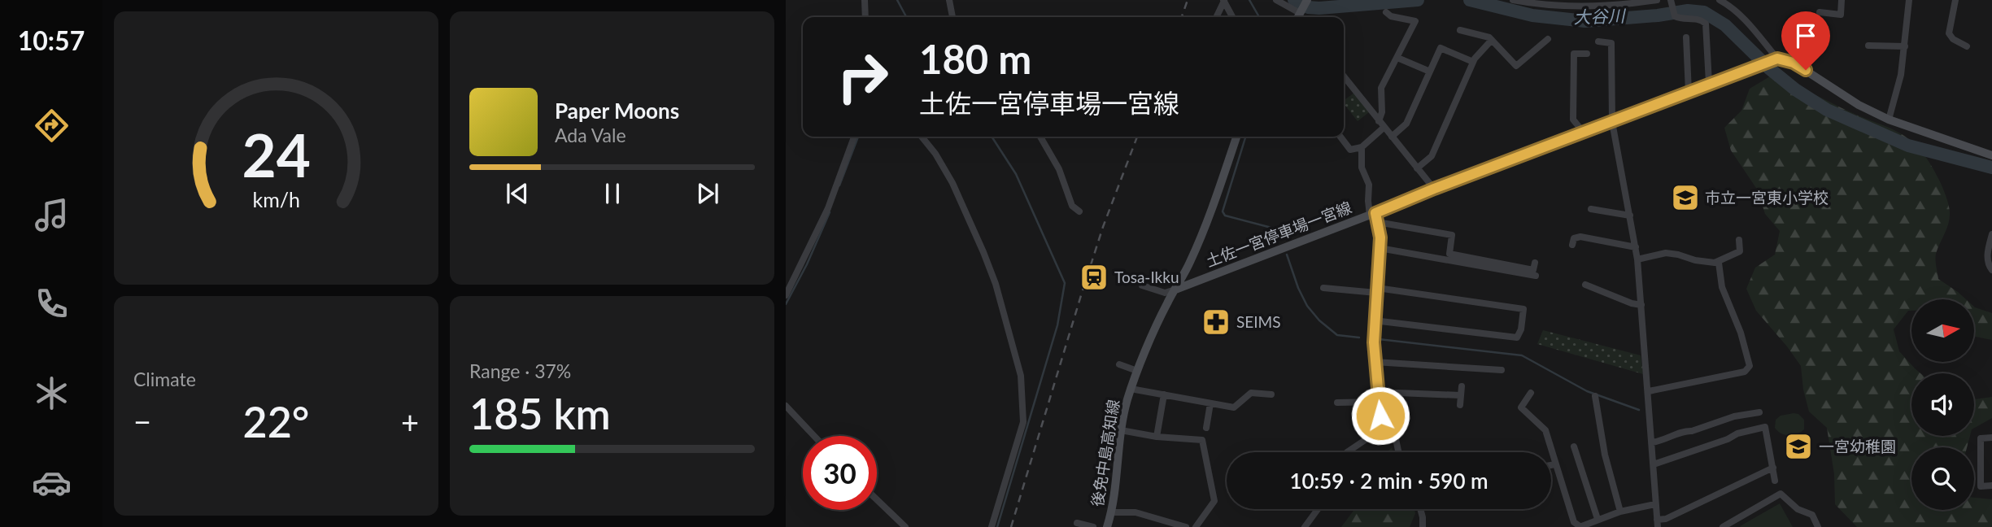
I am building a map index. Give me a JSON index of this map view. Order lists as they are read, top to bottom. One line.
{"streets":{"main road":["土佐一宮停車場一宮線","後免中島高知線"]},"crossings":[["土佐一宮停車場一宮線","後免中島高知線"]],"water":["大谷川"],"places":{"school or university":["市立一宮東小学校","一宮幼稚園"],"station":["Tosa-Ikku"],"pharmacy":["SEIMS"]},"north":"right","page":{"tabs":"10:57","turn":["180 m","土佐一宮停車場一宮線"],"song":["Paper Moons","Ada Vale"],"tile":["Climate",["Range · 37%","185 km"]],"heat":["−","22°","+"],"limit":"30","trip":"10:59 · 2 min · 590 m","gauge":["24","km/h"]}}
